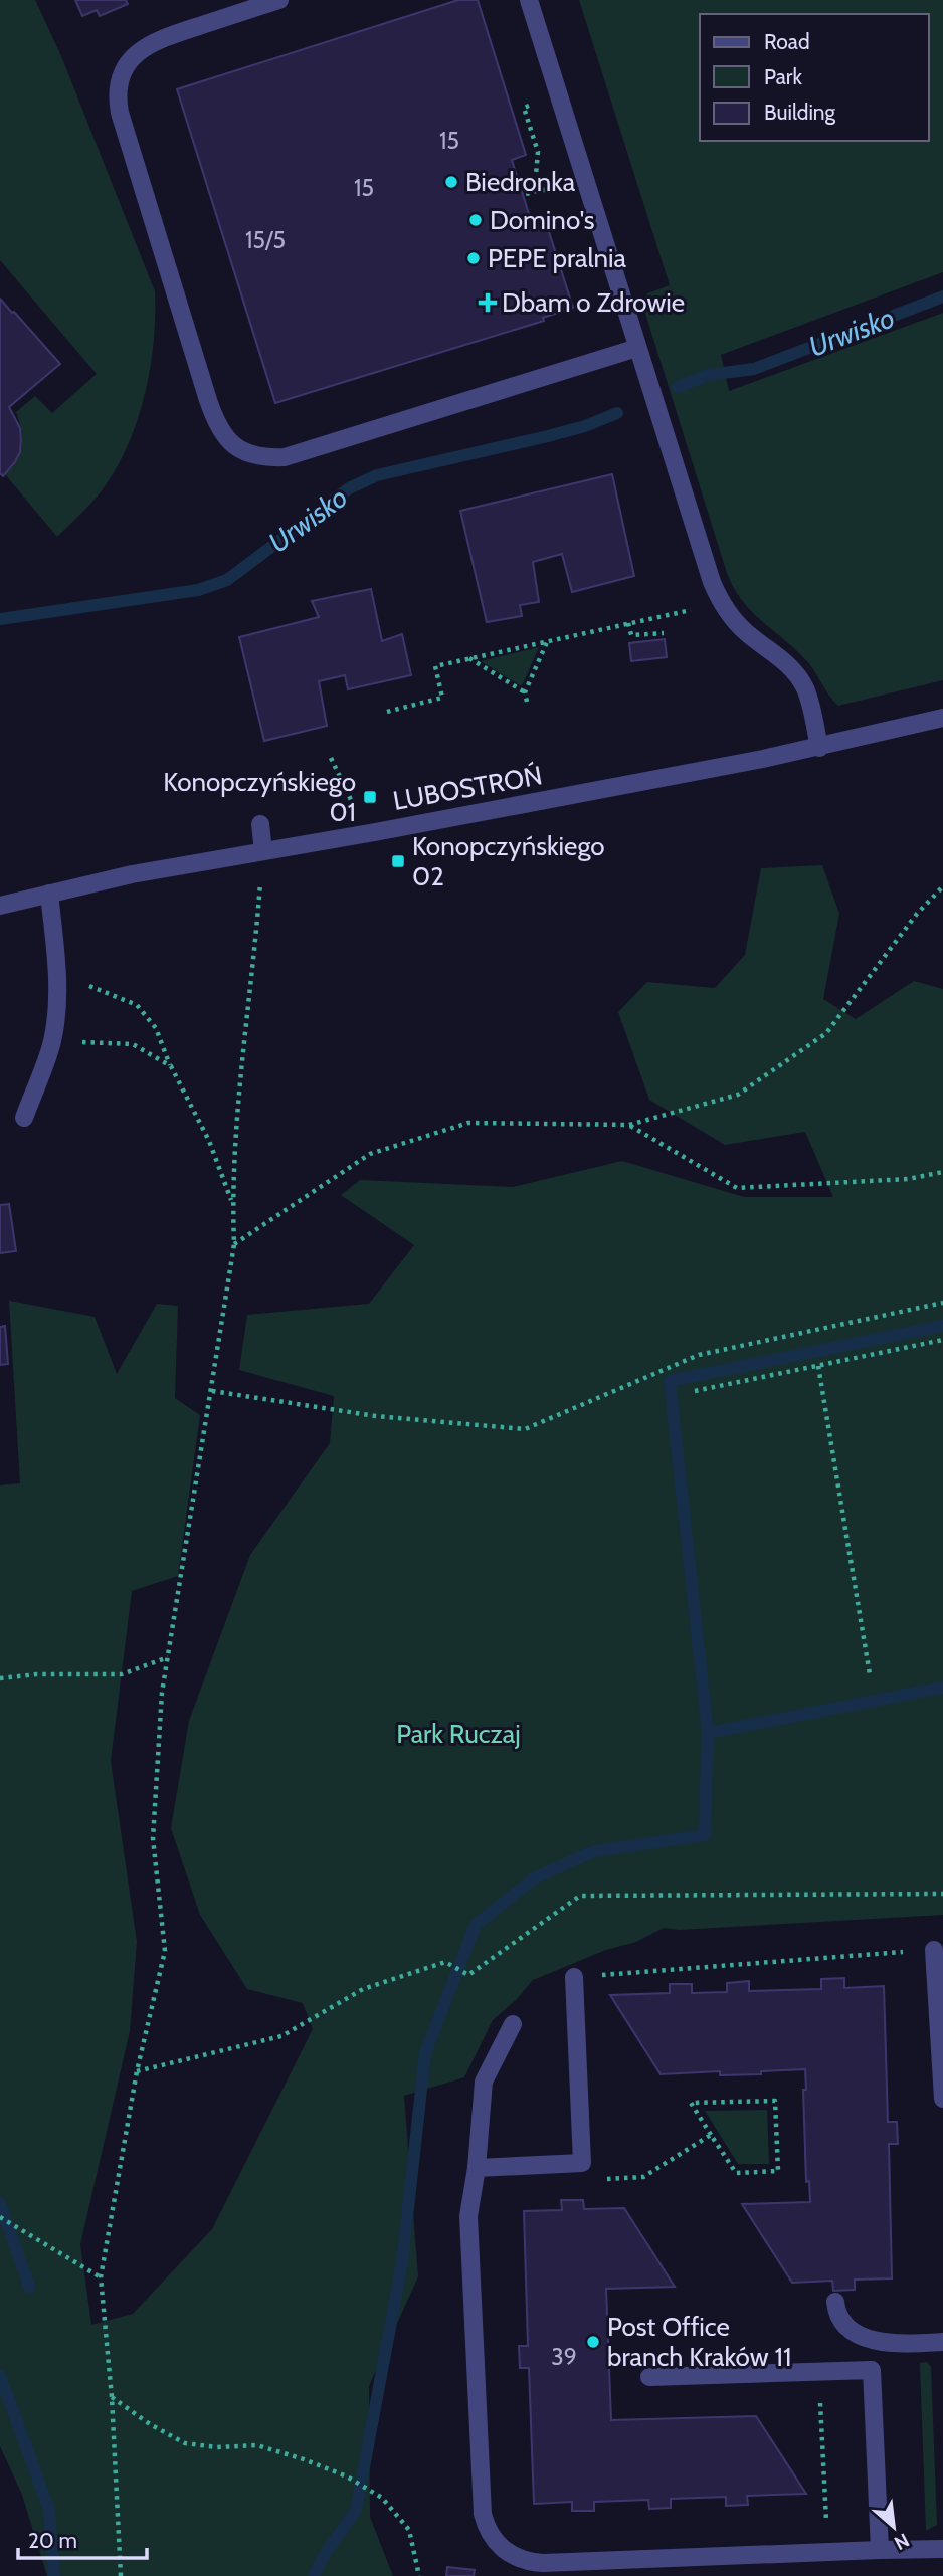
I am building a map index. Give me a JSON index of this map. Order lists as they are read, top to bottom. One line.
{"streets":{"street":["LUBOSTROŃ"]},"water":["Urwisko"],"parks":["Park Ruczaj"],"places":{"other":["Biedronka","Domino's","PEPE pralnia","Post Office branch Kraków 11"],"health":["Dbam o Zdrowie"],"transit":["Konopczyńskiego 01","Konopczyńskiego 02"]},"house_numbers":["15","15","15/5","39"],"legend":["Road","Park","Building"],"scale_bar":"20 m","north":"bottom right"}
